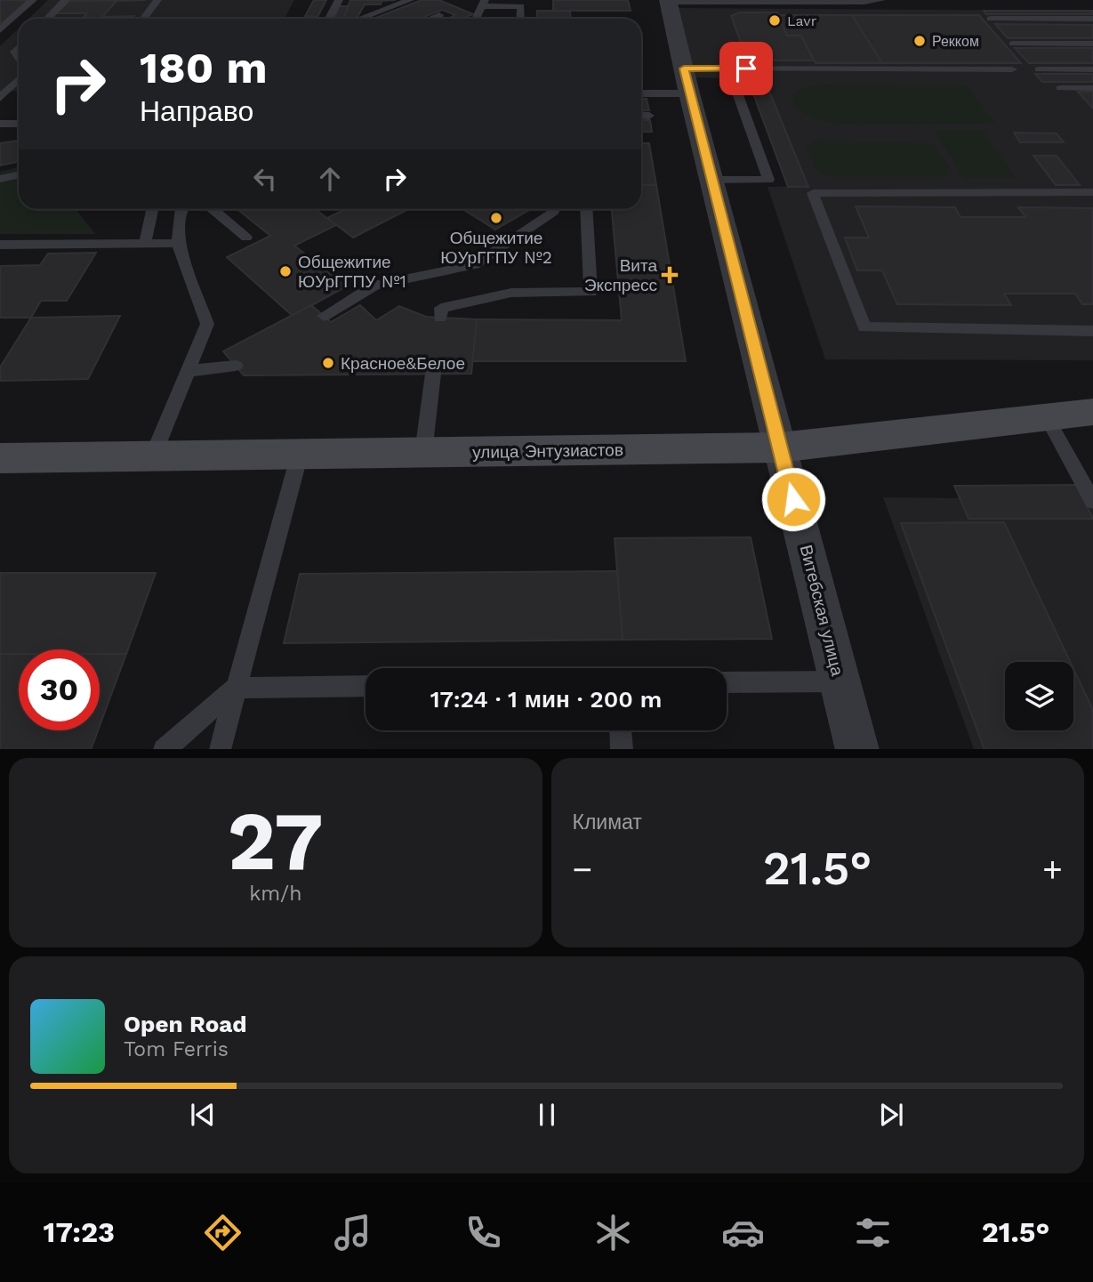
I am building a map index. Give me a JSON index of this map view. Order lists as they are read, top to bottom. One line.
{"streets":{"main road":["улица Энтузиастов"],"street":["Витебская улица"]},"crossings":[["улица Энтузиастов","Витебская улица"]],"places":{"other":["Lavr","Рекком","Общежитие ЮУрГГПУ №2","Общежитие ЮУрГГПУ №1","Красное&Белое"],"health":["Вита Экспресс"]},"page":{"turn":["180 m","Направо"],"limit":"30","trip":"17:24 · 1 мин · 200 m","tile":[["27","km/h"],"Климат"],"heat":["−","21.5°","+"],"song":["Open Road","Tom Ferris"],"tabs":["17:23","21.5°"]}}
